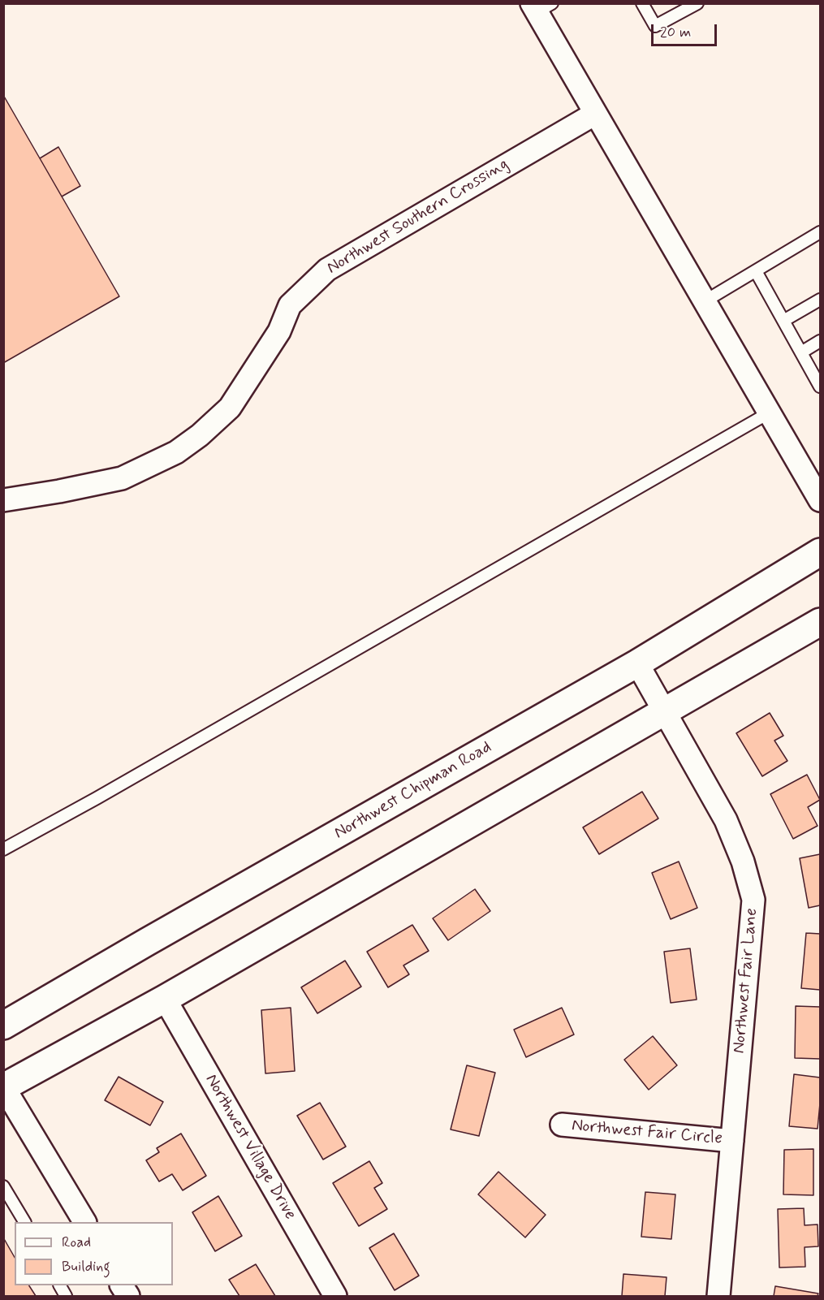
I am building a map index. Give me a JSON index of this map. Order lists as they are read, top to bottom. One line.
{"streets":{"main road":["Northwest Chipman Road"],"street":["Northwest Southern Crossing","Northwest Fair Lane","Northwest Fair Circle","Northwest Village Drive"]},"crossings":[["Northwest Chipman Road","Northwest Fair Lane"],["Northwest Fair Lane","Northwest Fair Circle"]],"legend":["Road","Building"],"scale_bar":"20 m"}
